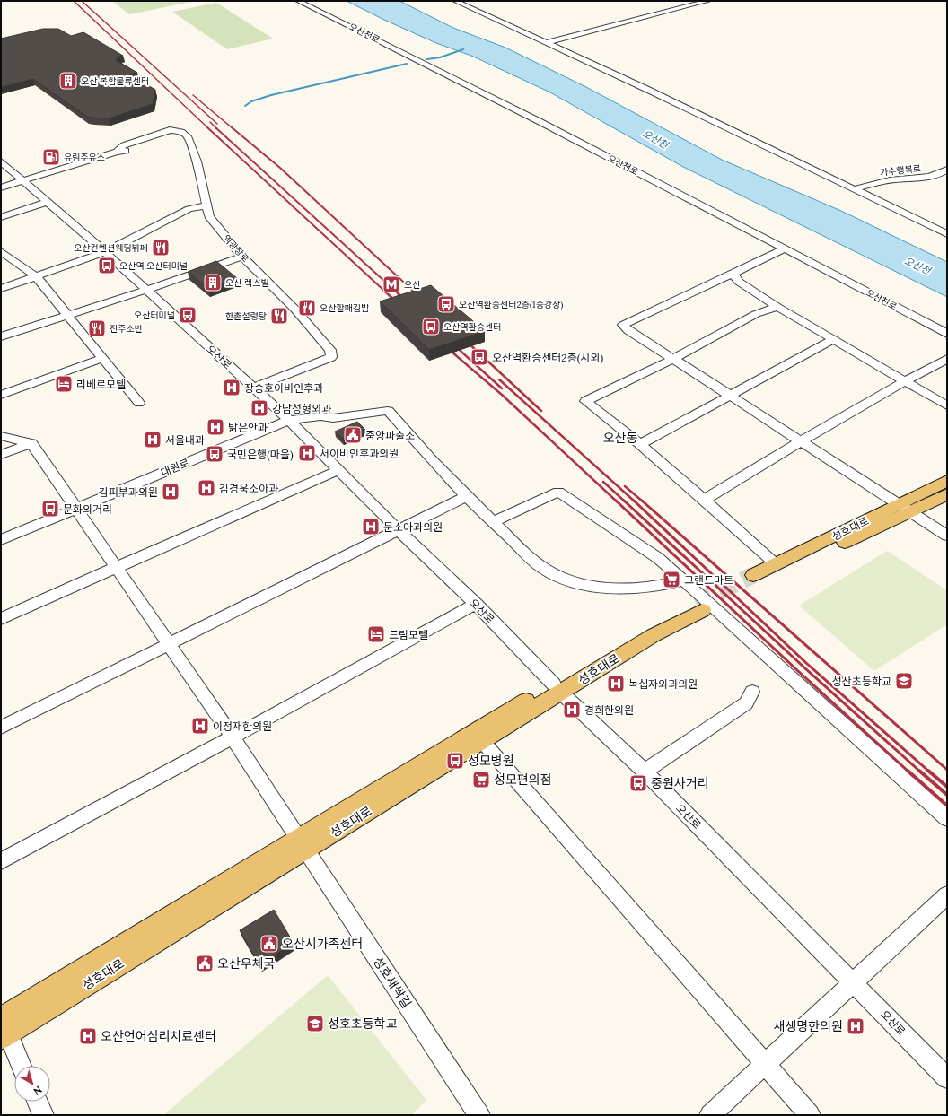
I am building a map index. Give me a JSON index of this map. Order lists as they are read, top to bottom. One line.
{"streets":{"main road":["성호대로"],"street":["오산천로","가수행복로","역광장로","오산로","대원로","성호새싹길"]},"crossings":[["역광장로","오산로"],["오산로","대원로"],["오산로","성호대로"],["대원로","성호새싹길"],["성호대로","성호새싹길"]],"districts":["오산동"],"water":["오산천"],"places":{"building":["오산 복합물류센터","오산 렉스빌"],"fuel station":["유림주유소"],"restaurant":["오산컨벤션웨딩뷔페","오산할매김밥","한촌설렁탕","전주소반"],"bus stop":["오산역.오산터미널","오산역환승센터2층(1승강장)","오산터미널","오산역환승센터","오산역환승센터2층(시외)","국민은행(마을)","문화의거리","성모병원","중원사거리"],"metro station":["오산"],"hotel":["리베로모텔","드림모텔"],"hospital":["장승호이비인후과","강남성형외과","밝은안과","서울내과","서이비인후과의원","김경욱소아과","김피부과의원","문소아과의원","녹십자외과의원","경희한의원","이정재한의원","새생명한의원","오산언어심리치료센터"],"public building":["중앙파출소","오산시가족센터","오산우체국"],"supermarket":["그랜드마트","성모편의점"],"school or university":["성산초등학교","성호초등학교"]},"north":"bottom right"}
